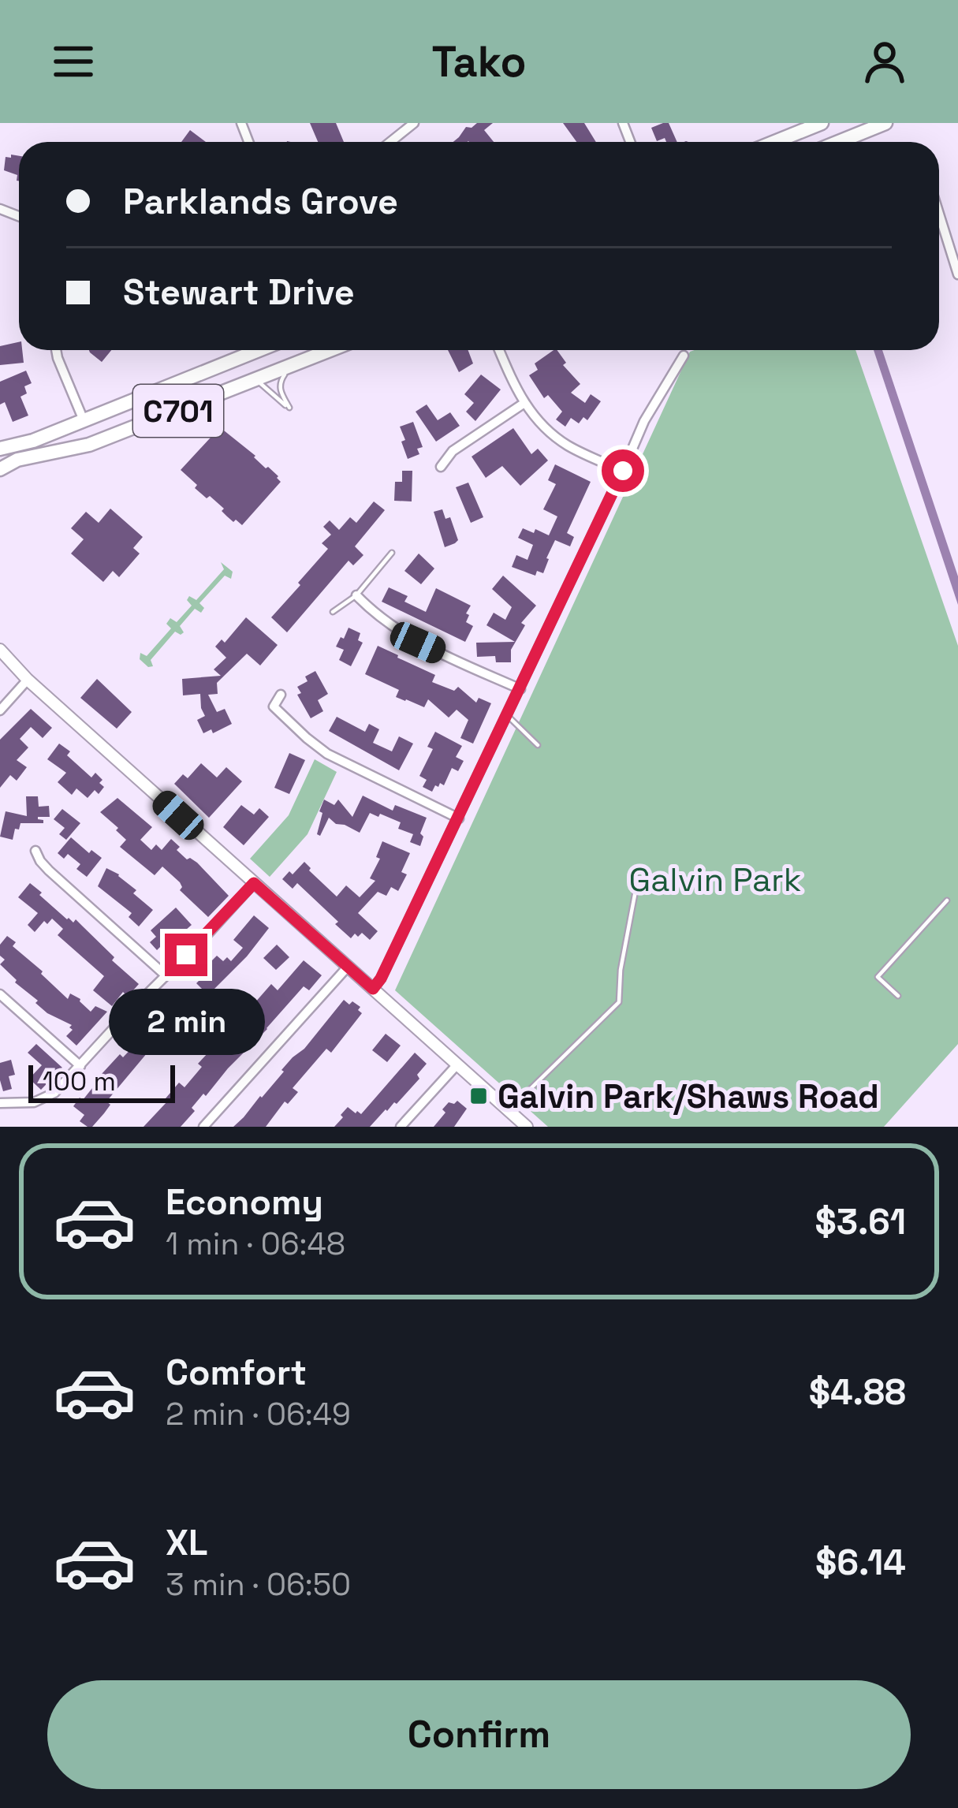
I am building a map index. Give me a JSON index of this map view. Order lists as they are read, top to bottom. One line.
{"streets":{"main road":["C701"]},"parks":["Galvin Park"],"places":{"transit":["Galvin Park/Shaws Road"]},"scale_bar":"100 m","page":{"header":"Tako","banner":["Parklands Grove","Stewart Drive"],"bubble":"2 min","scale":"100 m","list":[{"name":"Economy","note":"1 min · 06:48","value":"$3.61"},{"name":"Comfort","note":"2 min · 06:49","value":"$4.88"},{"name":"XL","note":"3 min · 06:50","value":"$6.14"}],"buttons":"Confirm"}}
